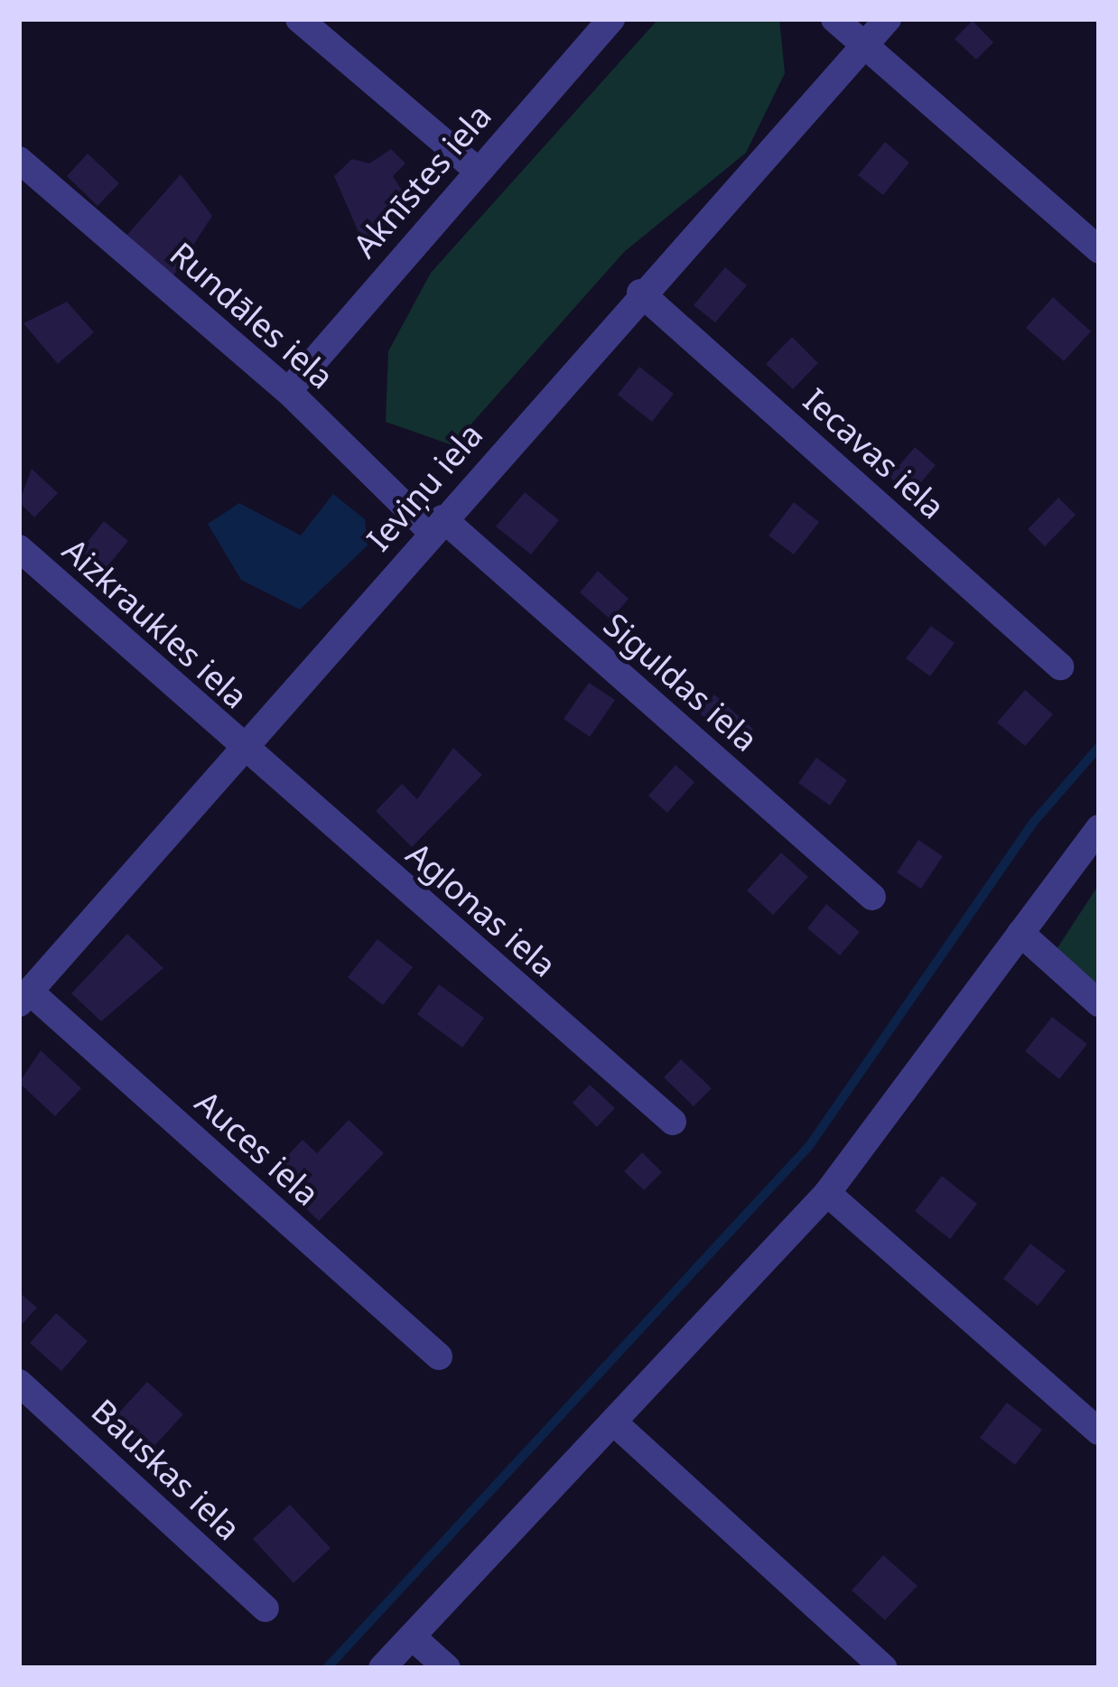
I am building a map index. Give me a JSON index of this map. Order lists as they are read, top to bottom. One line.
{"streets":{"street":["Aknīstes iela","Rundāles iela","Iecavas iela","Ieviņu iela","Aizkraukles iela","Siguldas iela","Aglonas iela","Auces iela","Bauskas iela"]},"crossings":[["Aknīstes iela","Rundāles iela"],["Rundāles iela","Ieviņu iela"],["Rundāles iela","Siguldas iela"],["Iecavas iela","Ieviņu iela"],["Ieviņu iela","Aizkraukles iela"],["Ieviņu iela","Siguldas iela"],["Ieviņu iela","Aglonas iela"],["Ieviņu iela","Auces iela"],["Aizkraukles iela","Aglonas iela"]]}
